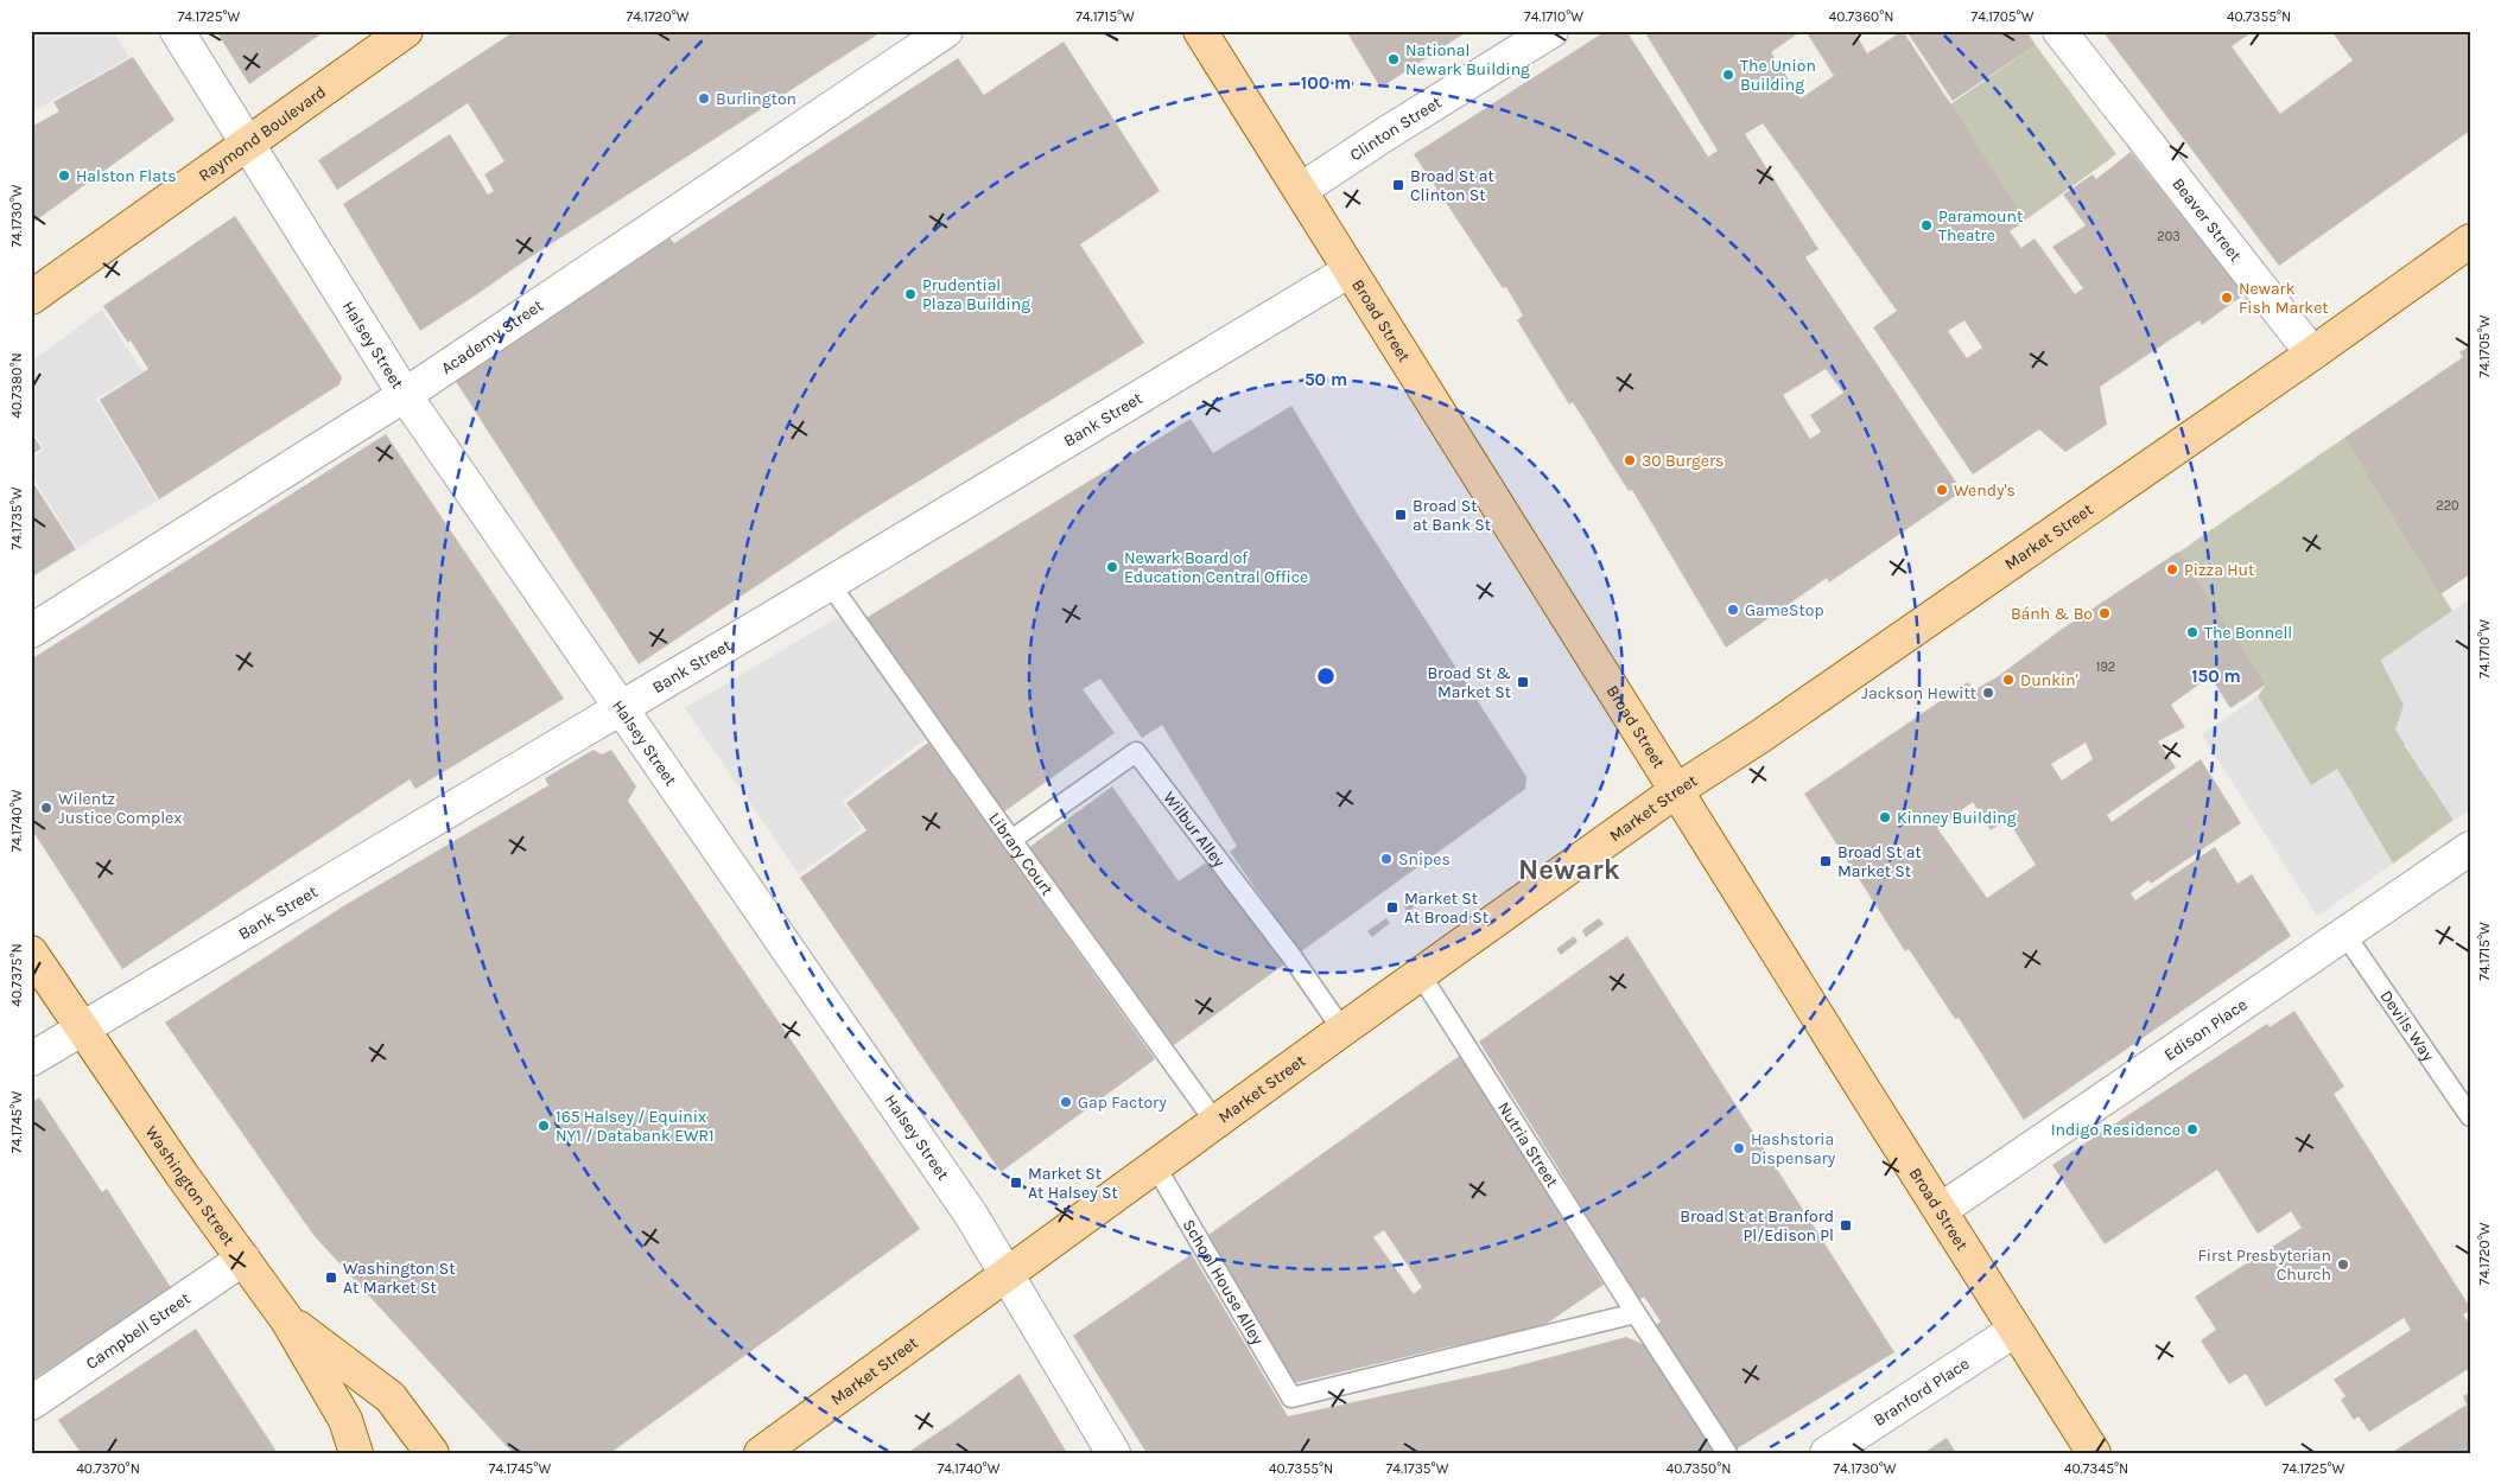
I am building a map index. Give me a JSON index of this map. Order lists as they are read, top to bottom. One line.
{"streets":{"main road":["Raymond Boulevard","Broad Street","Market Street","Washington Street"],"street":["Clinton Street","Beaver Street","Academy Street","Halsey Street","Bank Street","Edison Place","Campbell Street","Branford Place"],"lane":["Wilbur Alley","Library Court","Devils Way","Nutria Street","School House Alley"]},"crossings":[["Clinton Street","Broad Street"],["Raymond Boulevard","Halsey Street"],["Beaver Street","Market Street"],["Broad Street","Bank Street"],["Broad Street","Market Street"],["Broad Street","Edison Place"],["Broad Street","Branford Place"],["Academy Street","Halsey Street"],["Halsey Street","Bank Street"],["Halsey Street","Market Street"],["Bank Street","Library Court"],["Bank Street","Washington Street"],["Market Street","Wilbur Alley"],["Market Street","Library Court"],["Market Street","Nutria Street"],["Market Street","School House Alley"],["Wilbur Alley","Library Court"],["Devils Way","Edison Place"],["Nutria Street","School House Alley"],["Washington Street","Campbell Street"]],"districts":["Newark"],"places":{"other":["National Newark Building","The Union Building","Burlington","Halston Flats","Paramount Theatre","Prudential Plaza Building","Newark Fish Market","30 Burgers","Wendy's","Newark Board of Education Central Office","Pizza Hut","GameStop","Bánh & Bo","The Bonnell","Dunkin'","Jackson Hewitt","Wilentz Justice Complex","Kinney Building","Snipes","Gap Factory","165 Halsey / Equinix NY1 / Databank EWR1","Indigo Residence","Hashstoria Dispensary","First Presbyterian Church"],"transit":["Broad St at Clinton St","Broad St at Bank St","Broad St & Market St","Broad St at Market St","Market St At Broad St","Market St At Halsey St","Broad St at Branford Pl/Edison Pl","Washington St At Market St"]},"house_numbers":["203","220","192"],"coordinates":["74.1725°W","74.1720°W","74.1715°W","74.1710°W","40.7360°N","74.1705°W","40.7355°N","74.1730°W","40.7380°N","74.1735°W","74.1740°W","40.7375°N","74.1745°W","40.7370°N","40.7350°N","40.7345°N"],"rings":["100 m","50 m","150 m"]}
